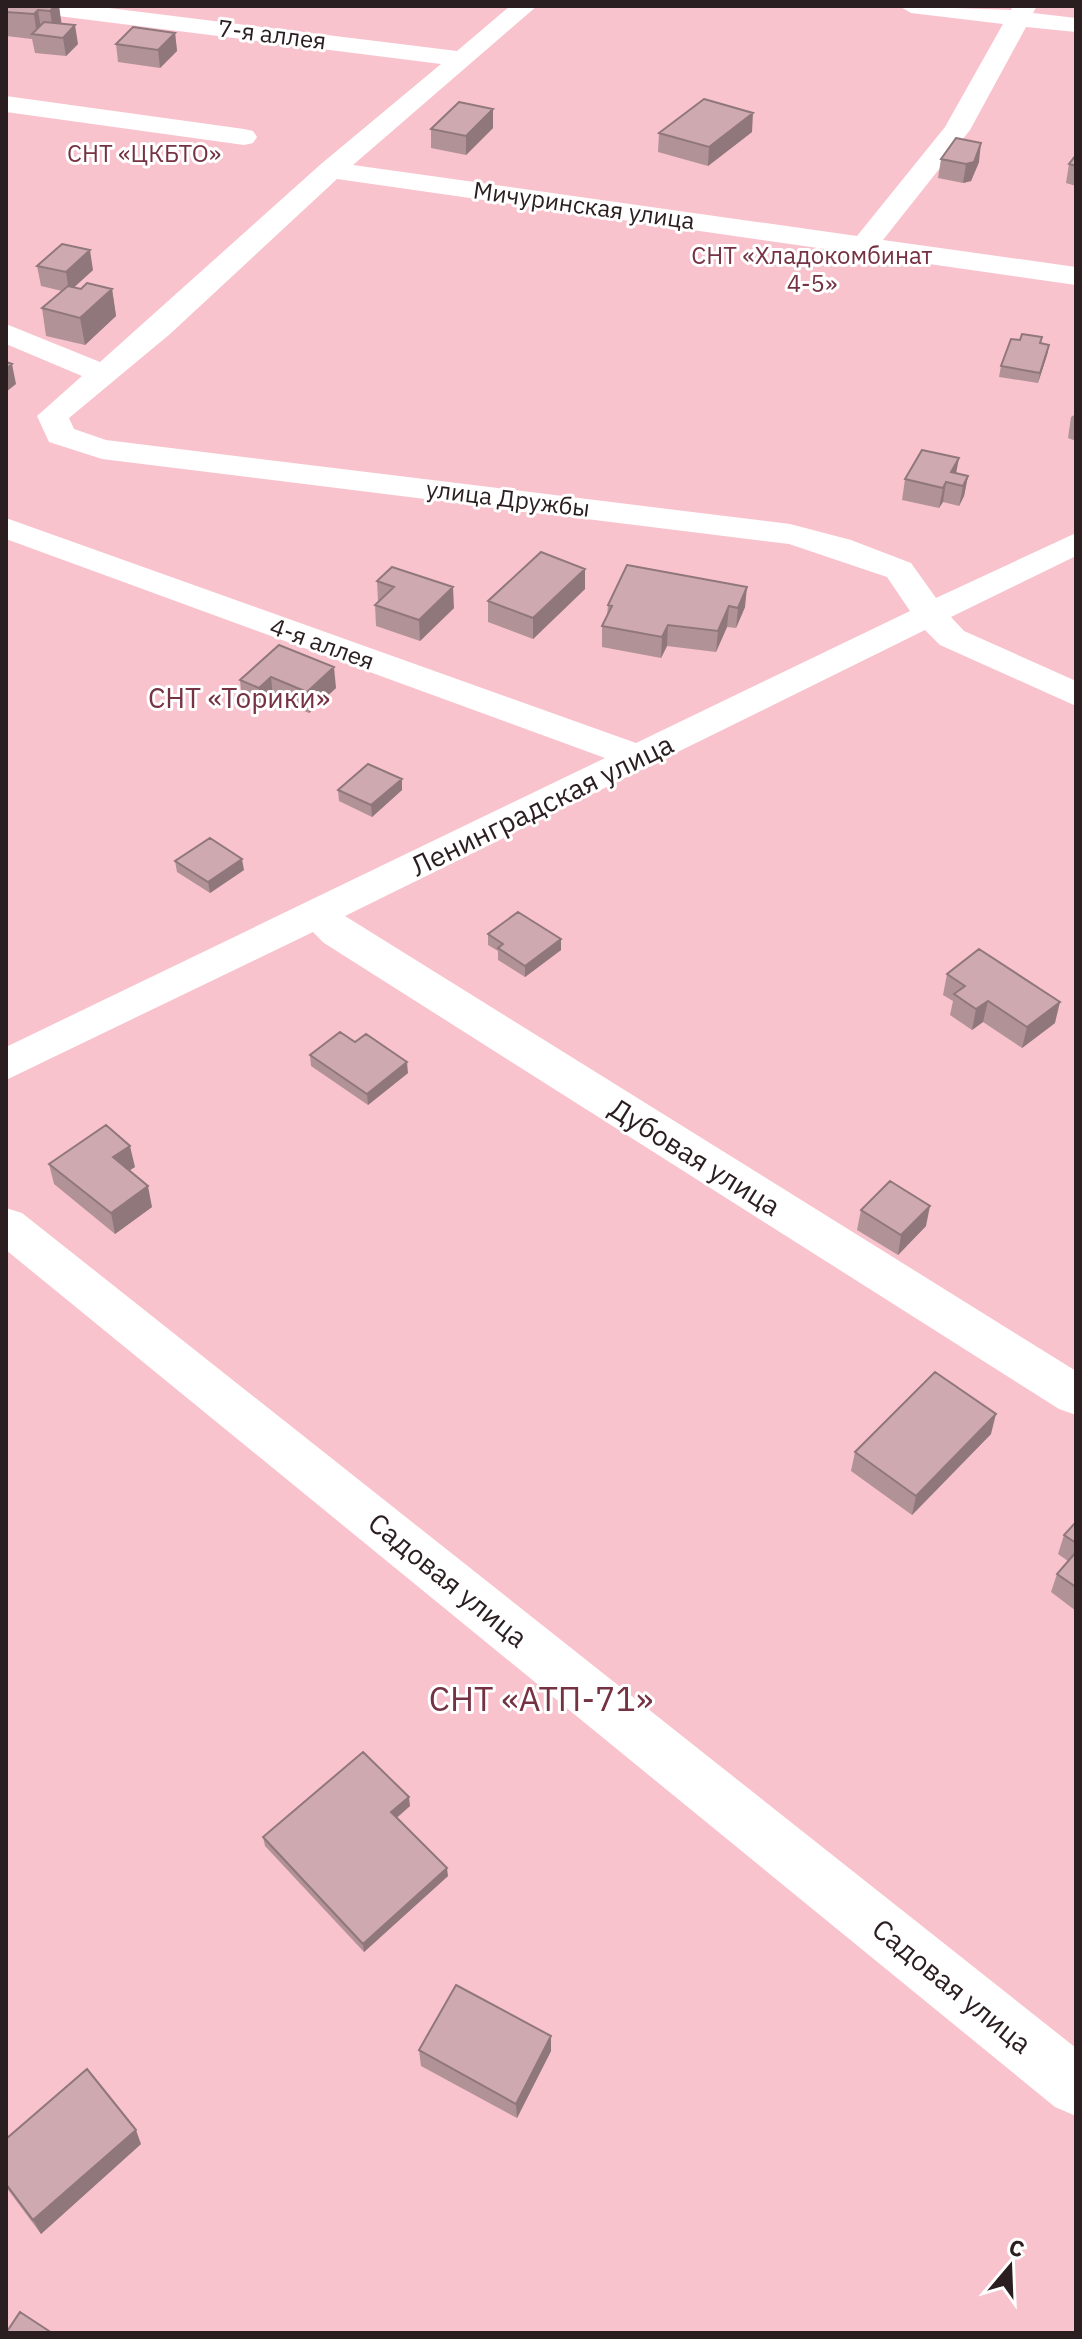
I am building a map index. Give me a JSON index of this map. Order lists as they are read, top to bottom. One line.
{"streets":{"street":["7-я аллея","Мичуринская улица","улица Дружбы","4-я аллея","Ленинградская улица","Дубовая улица","Садовая улица"]},"crossings":[["улица Дружбы","Ленинградская улица"],["4-я аллея","Ленинградская улица"],["Ленинградская улица","Дубовая улица"]],"parks":["СНТ «ЦКБТО»","СНТ «Хладокомбинат 4-5»","СНТ «Торики»","СНТ «АТП-71»"],"north":"top"}
